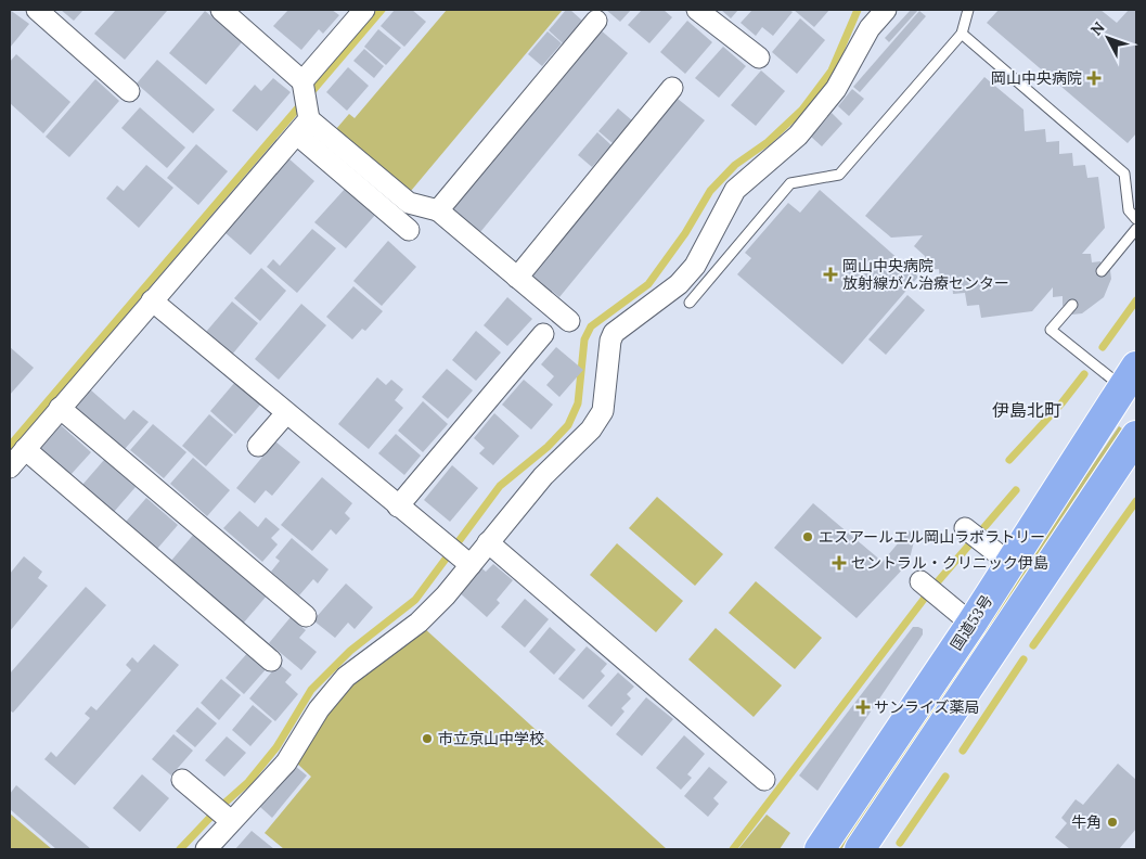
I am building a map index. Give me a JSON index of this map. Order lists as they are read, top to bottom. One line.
{"streets":{"highway":["国道53号"]},"districts":["伊島北町"],"places":{"health":["岡山中央病院","岡山中央病院 放射線がん治療センター","セントラル・クリニック伊島","サンライズ薬局"],"other":["エスアールエル岡山ラボラトリー","市立京山中学校","牛角"]},"north":"top left"}
